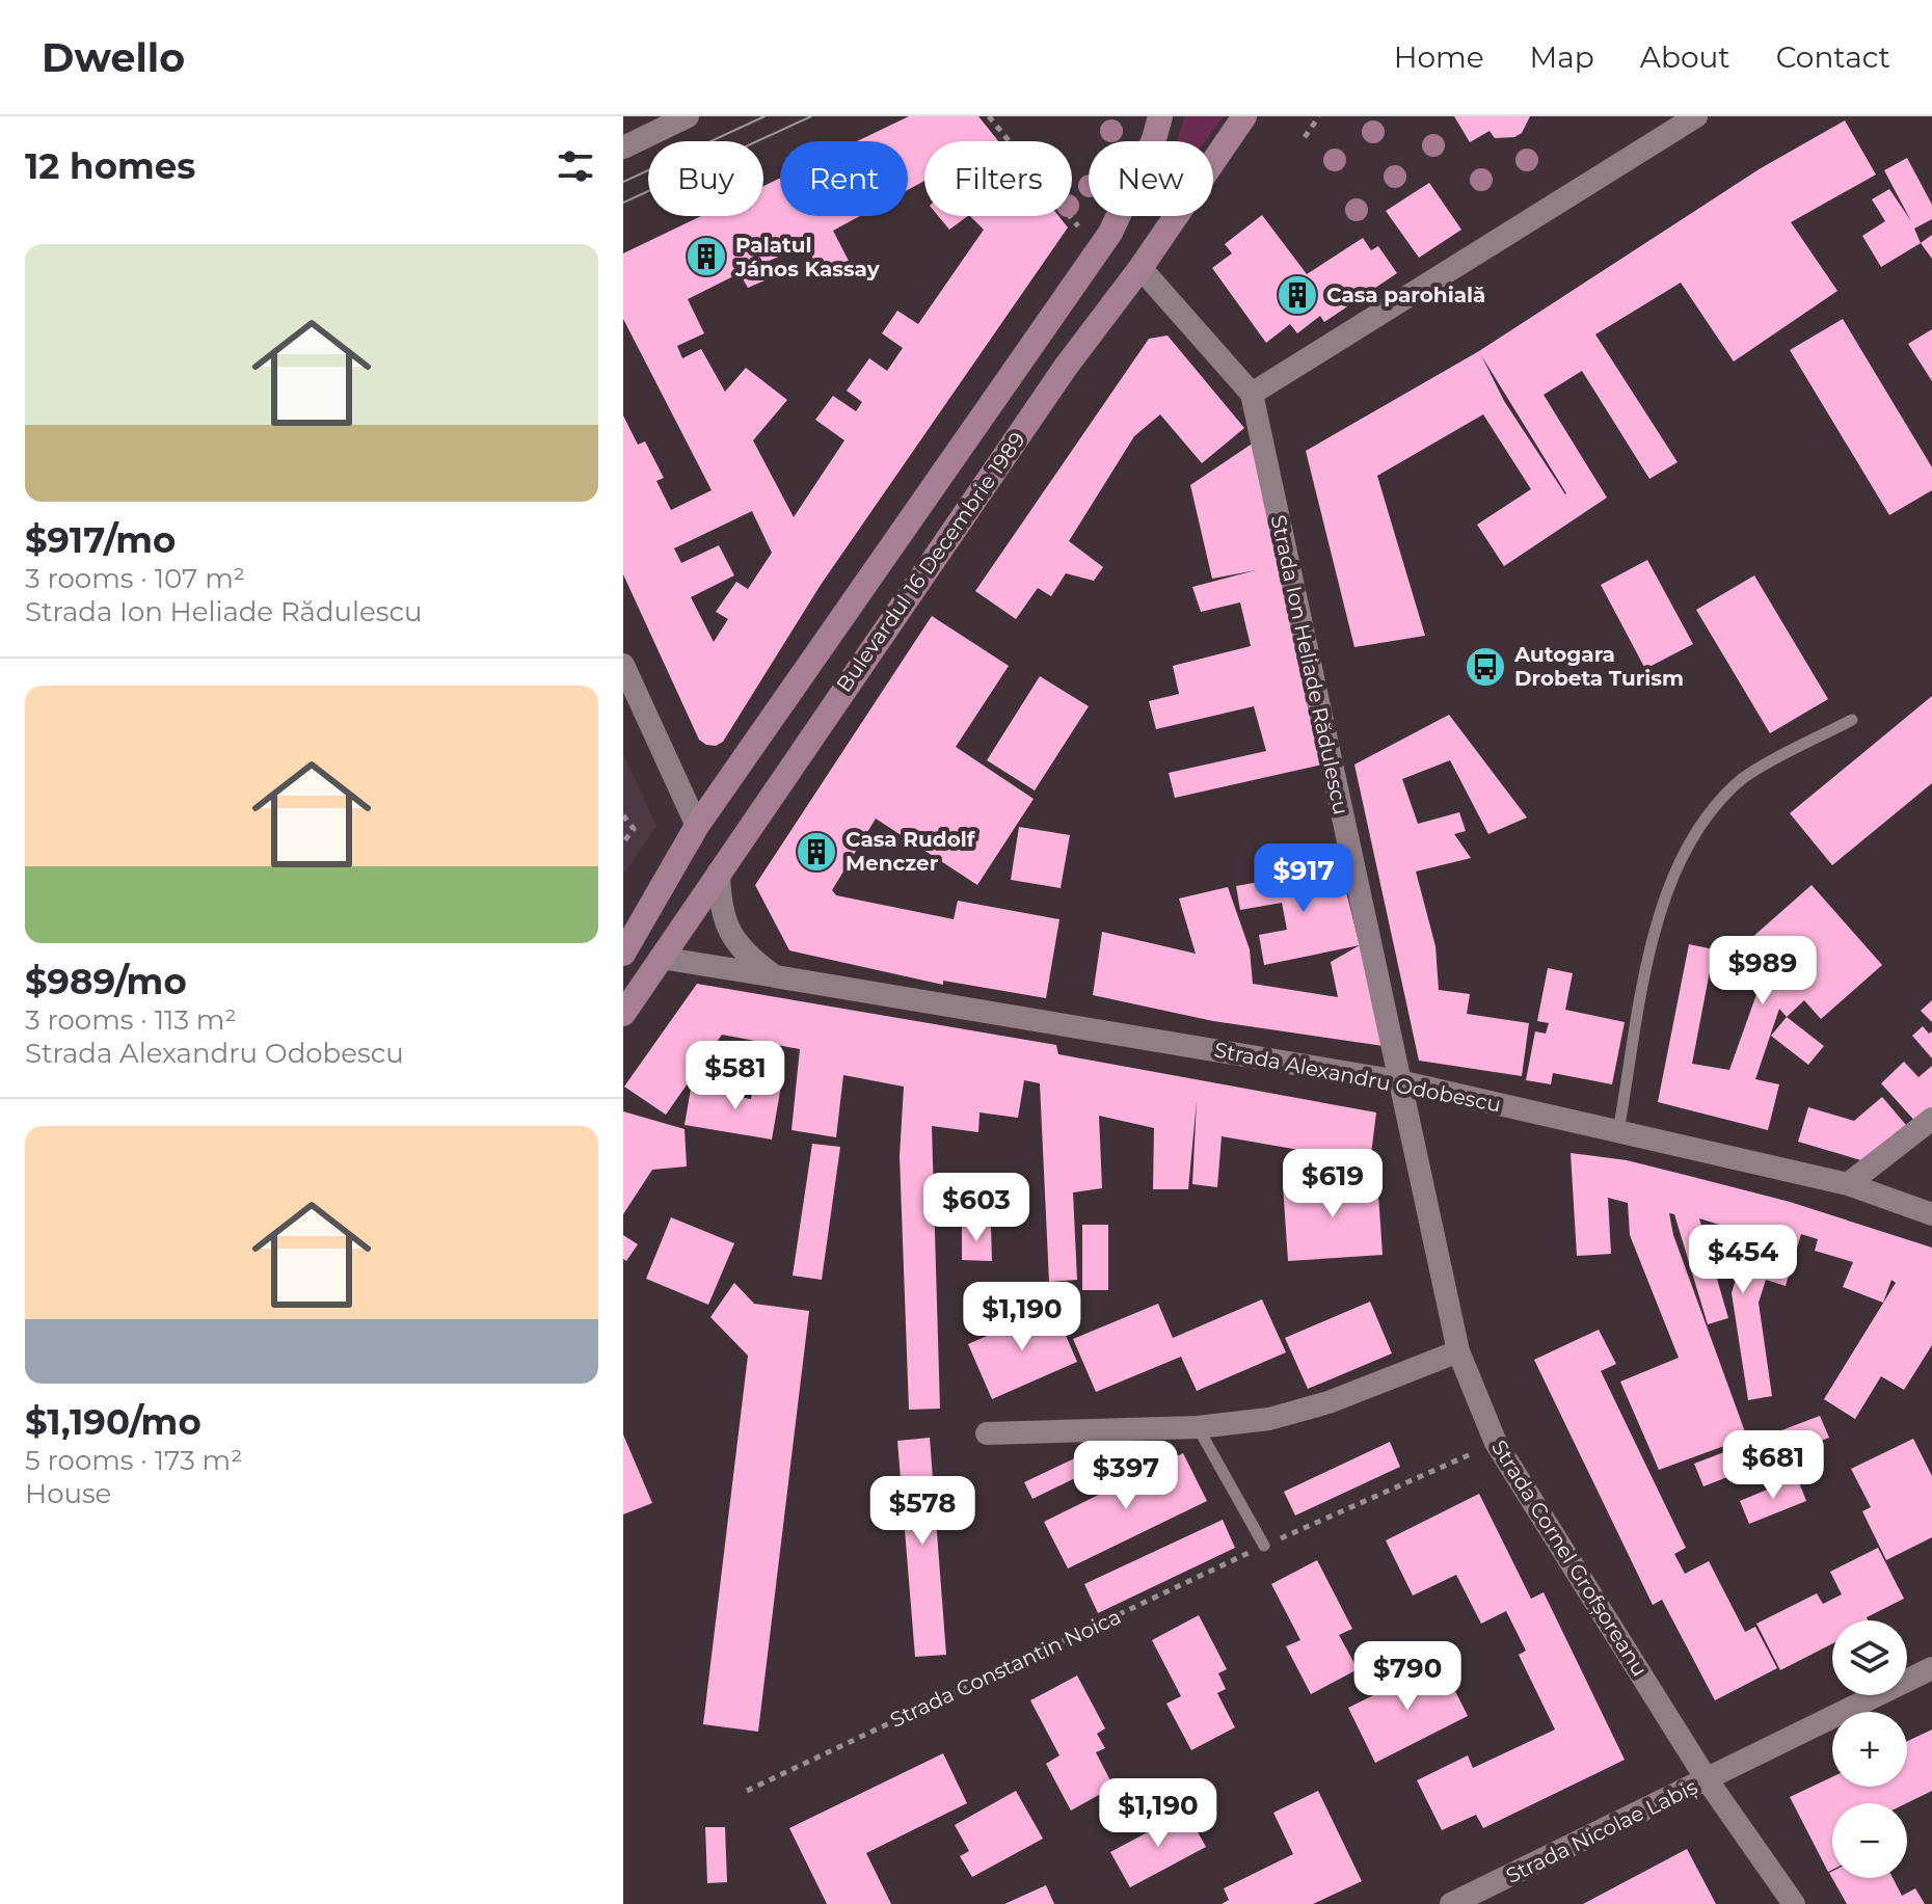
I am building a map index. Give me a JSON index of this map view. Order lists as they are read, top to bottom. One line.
{"streets":{"main road":["Bulevardul 16 Decembrie 1989"],"street":["Strada Ion Heliade Rădulescu","Strada Alexandru Odobescu","Strada Cornel Grofșoreanu","Strada Nicolae Labiș"],"path":["Strada Constantin Noica"]},"crossings":[["Bulevardul 16 Decembrie 1989","Strada Alexandru Odobescu"],["Strada Ion Heliade Rădulescu","Strada Alexandru Odobescu"],["Strada Ion Heliade Rădulescu","Strada Cornel Grofșoreanu"],["Strada Alexandru Odobescu","Strada Cornel Grofșoreanu"],["Strada Cornel Grofșoreanu","Strada Constantin Noica"],["Strada Cornel Grofșoreanu","Strada Nicolae Labiș"]],"places":{"building":["Palatul János Kassay","Casa parohială","Casa Rudolf Menczer"],"bus stop":["Autogara Drobeta Turism"]},"page":{"header":"Dwello","nav":["Home","Map","About","Contact"],"heading":"12 homes","chip":["Buy","Rent","Filters","New"],"list":[{"name":"$917/mo","note":"3 rooms · 107 m² · Strada Ion Heliade Rădulescu"},{"name":"$989/mo","note":"3 rooms · 113 m² · Strada Alexandru Odobescu"},{"name":"$1,190/mo","note":"5 rooms · 173 m² · House"}],"price":["$917","$989","$581","$619","$603","$454","$1,190","$681","$397","$578","$790","$1,190"],"map_buttons":["+","−"]}}
